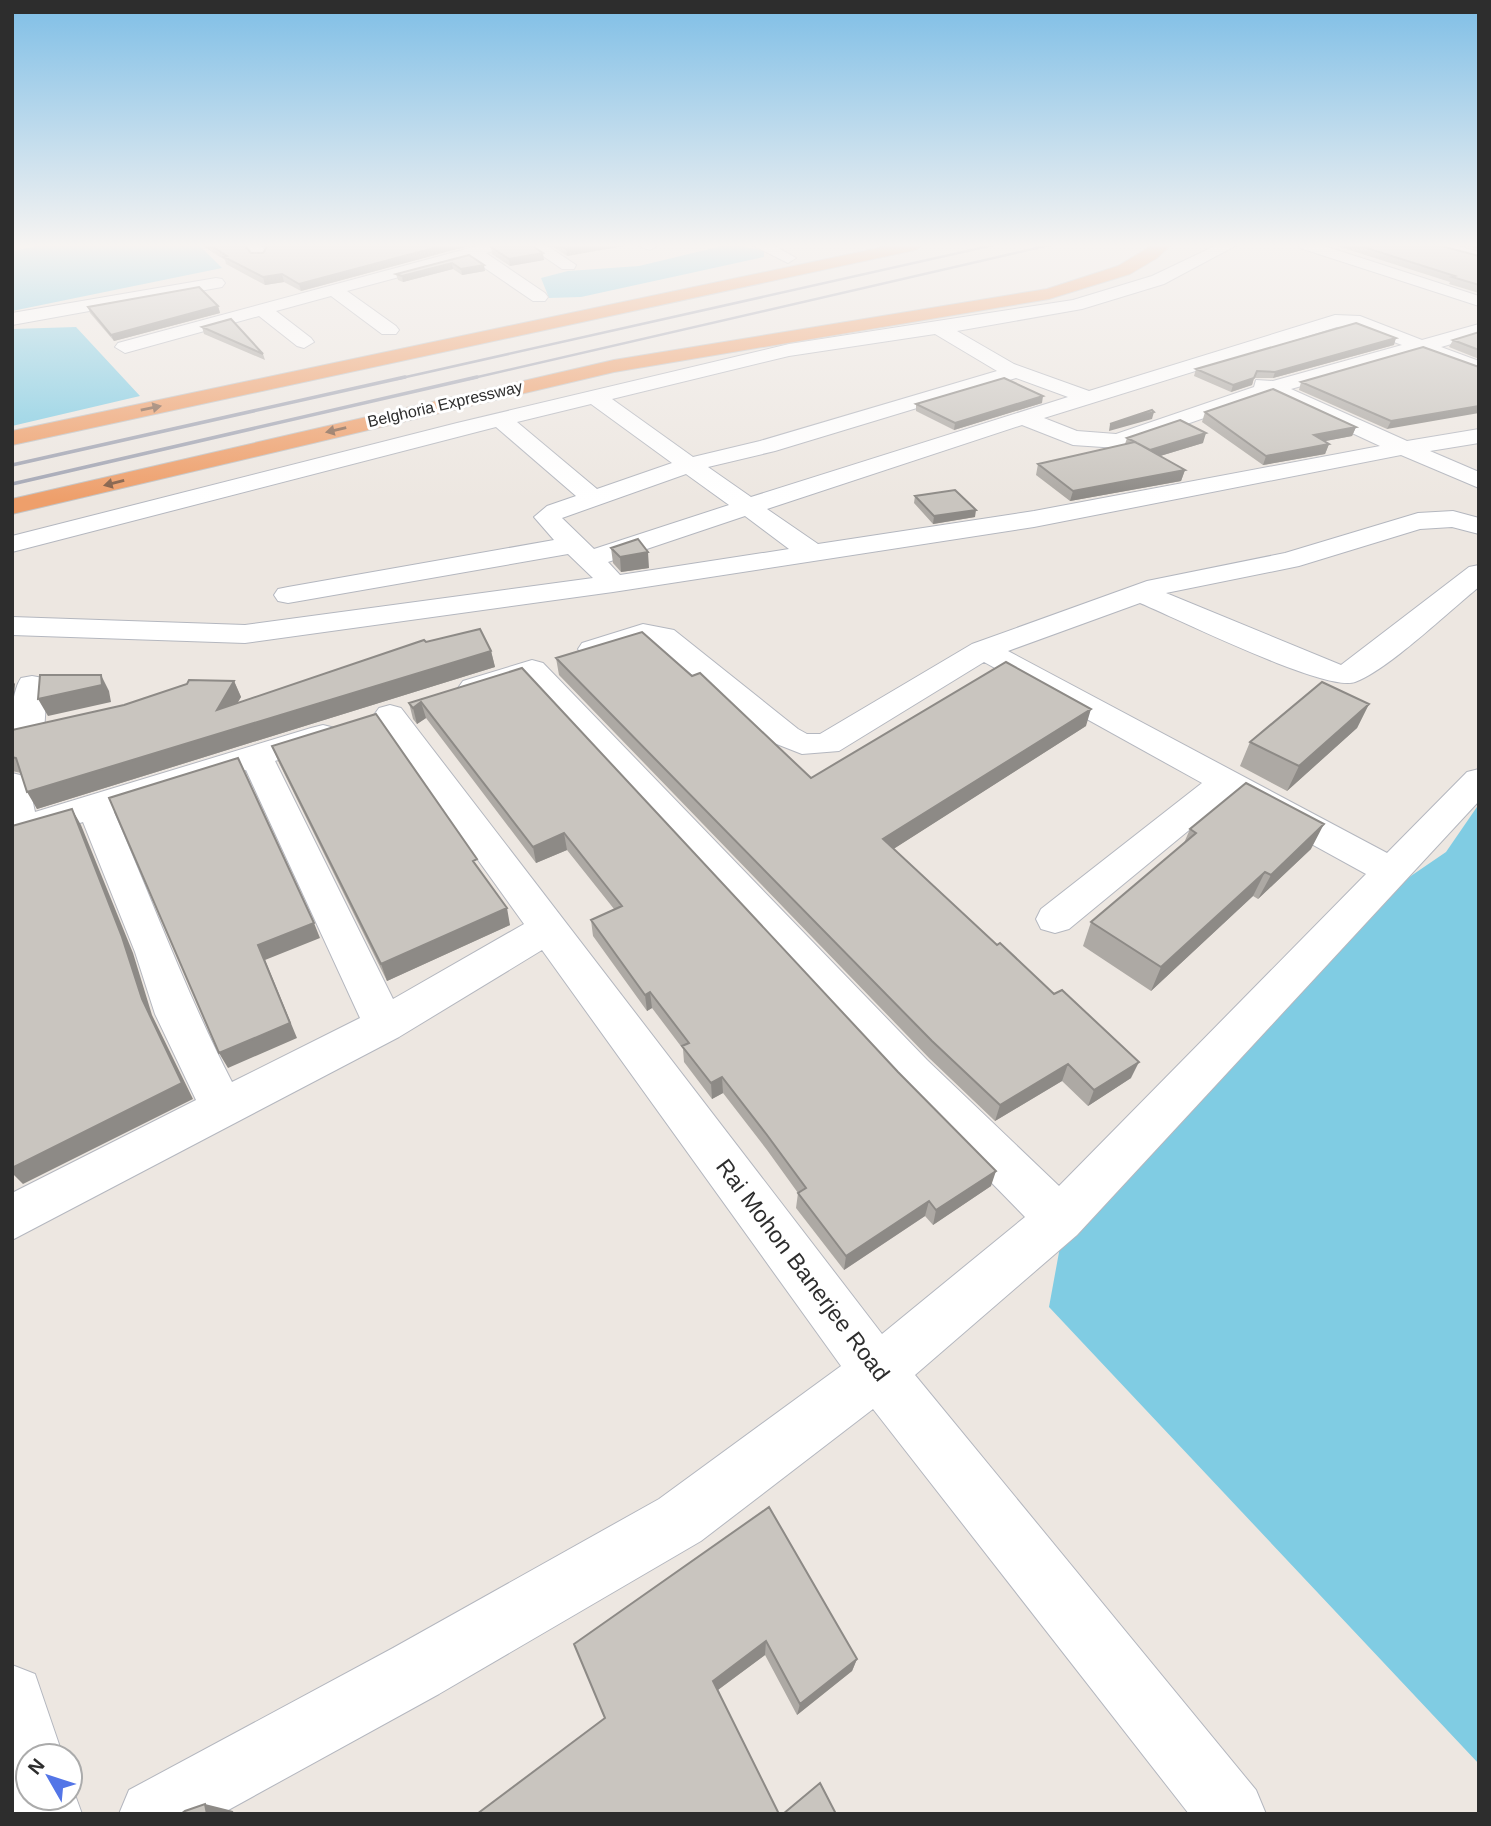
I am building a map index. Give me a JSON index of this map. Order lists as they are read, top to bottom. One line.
{"streets":{"highway":["Belghoria Expressway"],"street":["Rai Mohon Banerjee Road"]},"north":"top left"}
